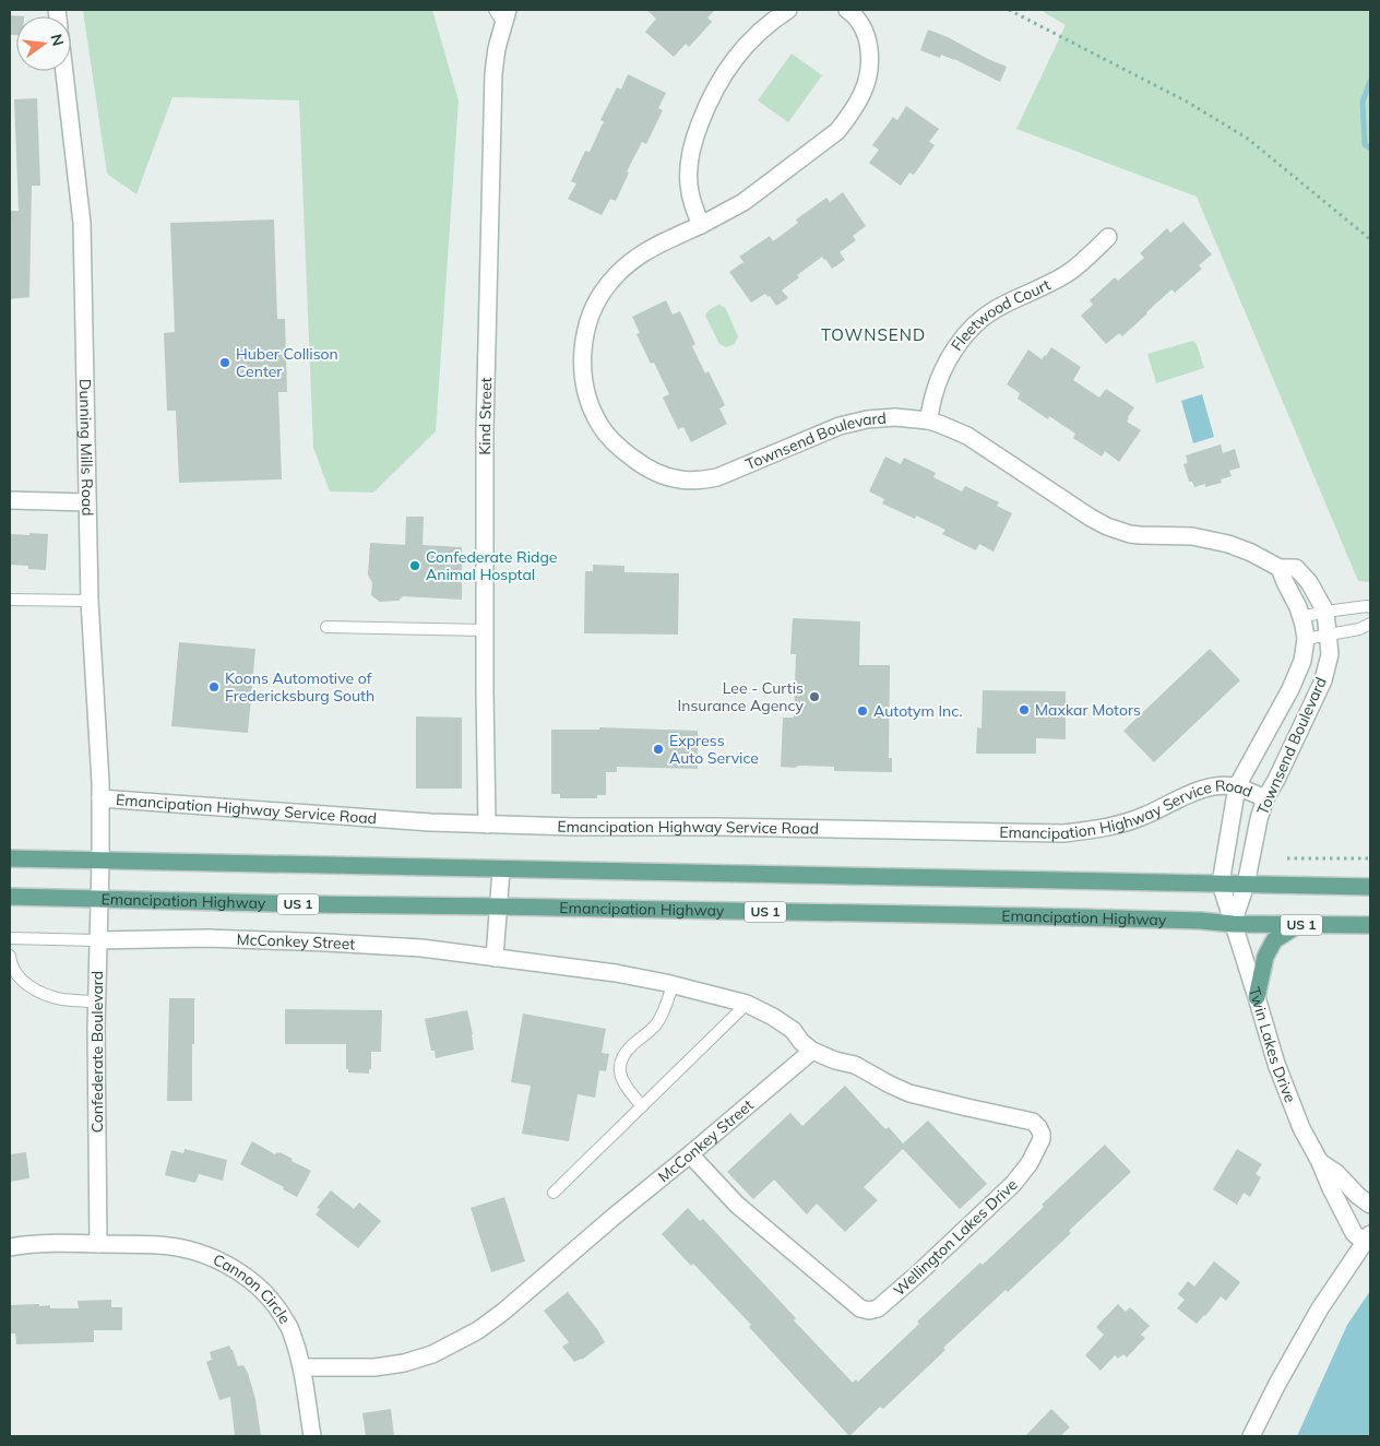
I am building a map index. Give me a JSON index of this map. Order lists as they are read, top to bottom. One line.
{"streets":{"main road":["Emancipation Highway","US 1"],"street":["Fleetwood Court","Kind Street","Townsend Boulevard","Dunning Mills Road","Emancipation Highway Service Road","McConkey Street","Twin Lakes Drive","Confederate Boulevard","Wellington Lakes Drive","Cannon Circle"]},"crossings":[["Fleetwood Court","Townsend Boulevard"],["Kind Street","Emancipation Highway Service Road"],["Townsend Boulevard","Emancipation Highway Service Road"],["Townsend Boulevard","Twin Lakes Drive"],["Dunning Mills Road","Emancipation Highway Service Road"],["Dunning Mills Road","Confederate Boulevard"],["Emancipation Highway","Twin Lakes Drive"],["Emancipation Highway","Confederate Boulevard"],["McConkey Street","Confederate Boulevard"],["McConkey Street","Wellington Lakes Drive"],["McConkey Street","Cannon Circle"],["Confederate Boulevard","Cannon Circle"]],"districts":["TOWNSEND"],"places":["Huber Collison Center","Confederate Ridge Animal Hosptal","Koons Automotive of Fredericksburg South","Lee - Curtis Insurance Agency","Maxkar Motors","Autotym Inc.","Express Auto Service"],"north":"right"}
